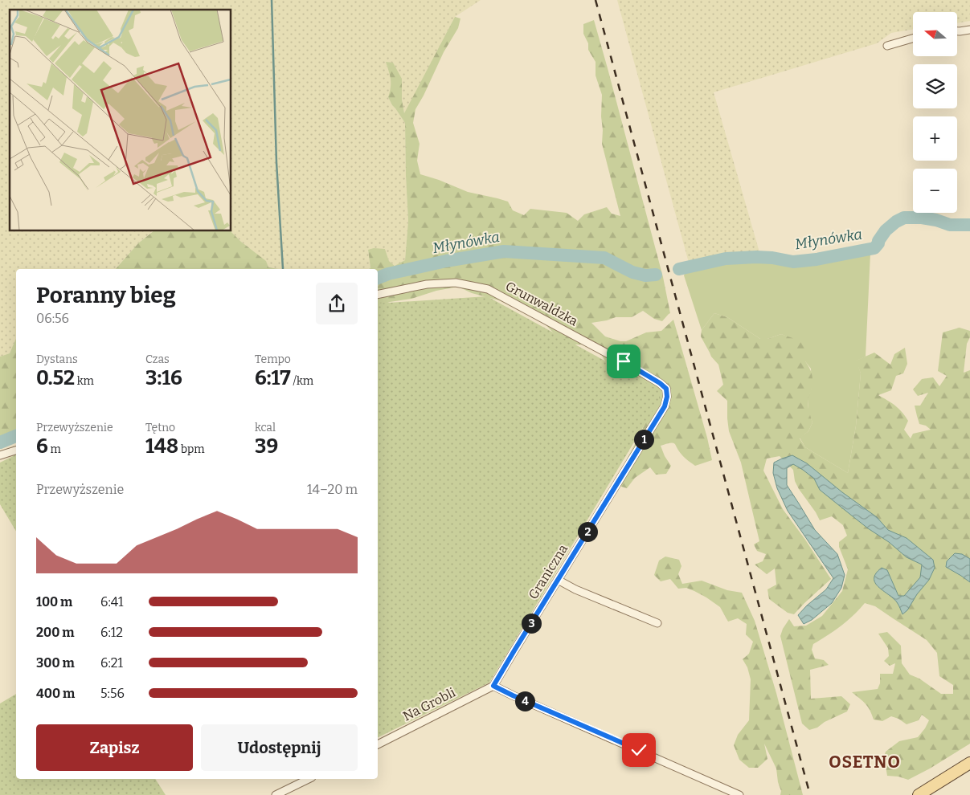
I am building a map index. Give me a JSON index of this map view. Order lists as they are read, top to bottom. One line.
{"streets":{"street":["Grunwaldzka","Graniczna","Na Grobli"]},"crossings":[["Grunwaldzka","Graniczna"],["Graniczna","Na Grobli"]],"districts":["OSETNO"],"water":["Młynówka"],"north":"left","page":{"map_buttons":["+","−"],"heading":["Poranny bieg","06:56"],"stats":[["Dystans","0.52 km"],["Czas","3:16"],["Tempo","6:17 /km"],["Przewyższenie","6 m"],["Tętno","148 bpm"],["kcal","39"]],"pins":["1","2","3","4"],"chart":["Przewyższenie","14–20 m"],"list":[{"name":"100 m","note":"6:41"},{"name":"200 m","note":"6:12"},{"name":"300 m","note":"6:21"},{"name":"400 m","note":"5:56"}],"buttons":["Zapisz","Udostępnij"]}}
